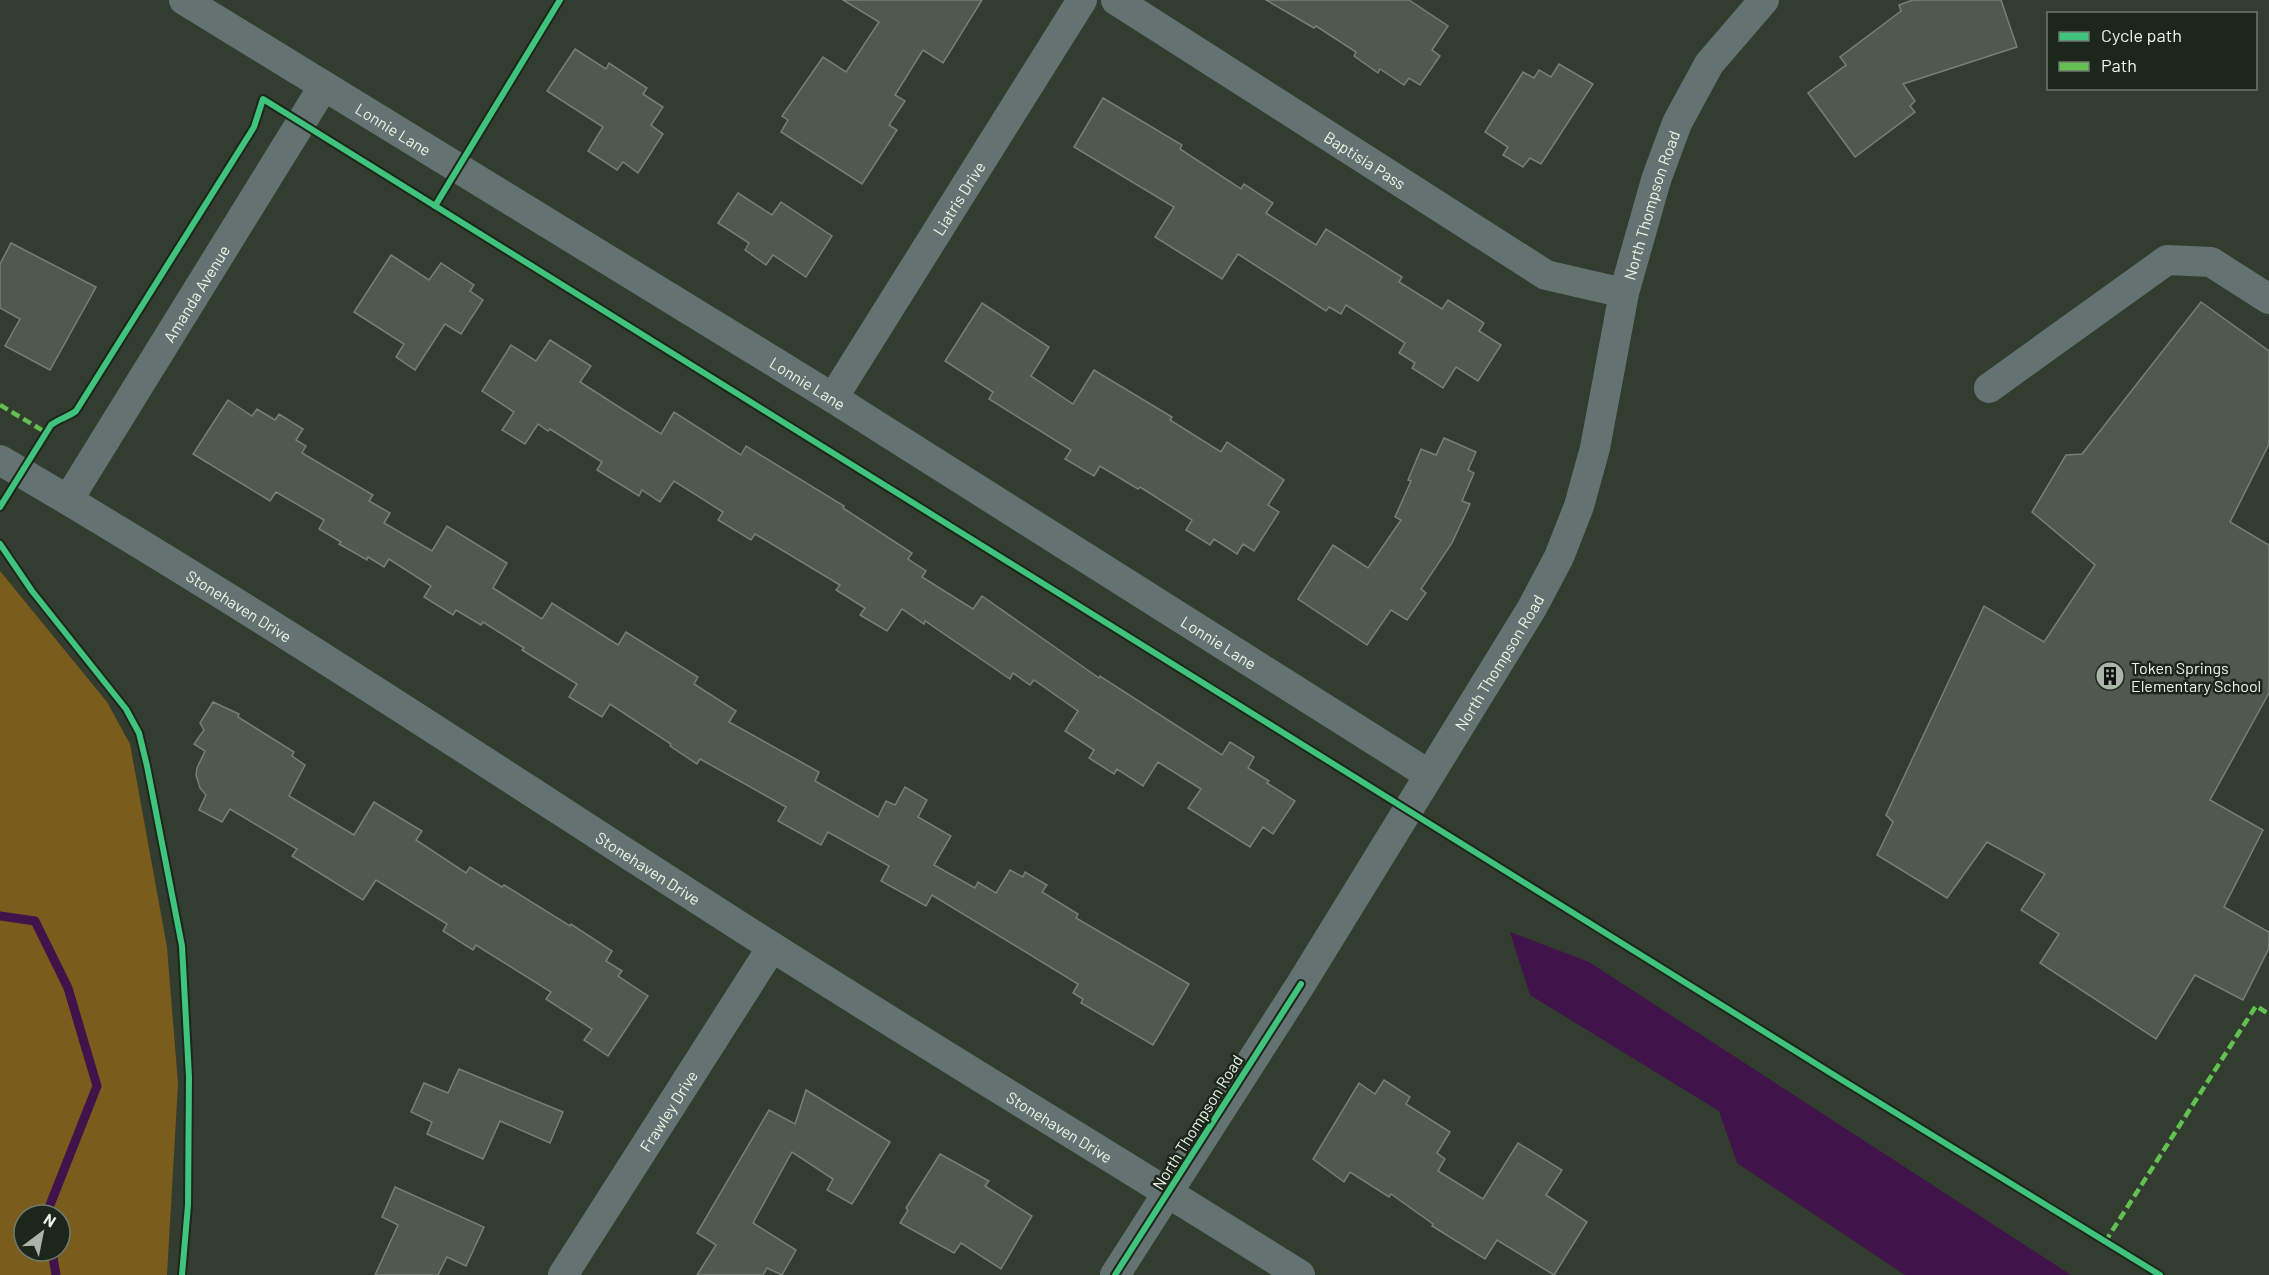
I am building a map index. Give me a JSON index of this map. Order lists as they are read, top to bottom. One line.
{"streets":{"street":["Lonnie Lane","Baptisia Pass","Liatris Drive","North Thompson Road","Amanda Avenue","Stonehaven Drive","Frawley Drive"]},"crossings":[["Lonnie Lane","Liatris Drive"],["Lonnie Lane","North Thompson Road"],["Lonnie Lane","Amanda Avenue"],["Baptisia Pass","North Thompson Road"],["North Thompson Road","Stonehaven Drive"],["Amanda Avenue","Stonehaven Drive"],["Stonehaven Drive","Frawley Drive"]],"places":{"building":["Token Springs Elementary School"]},"legend":["Cycle path","Path"],"north":"top right"}
